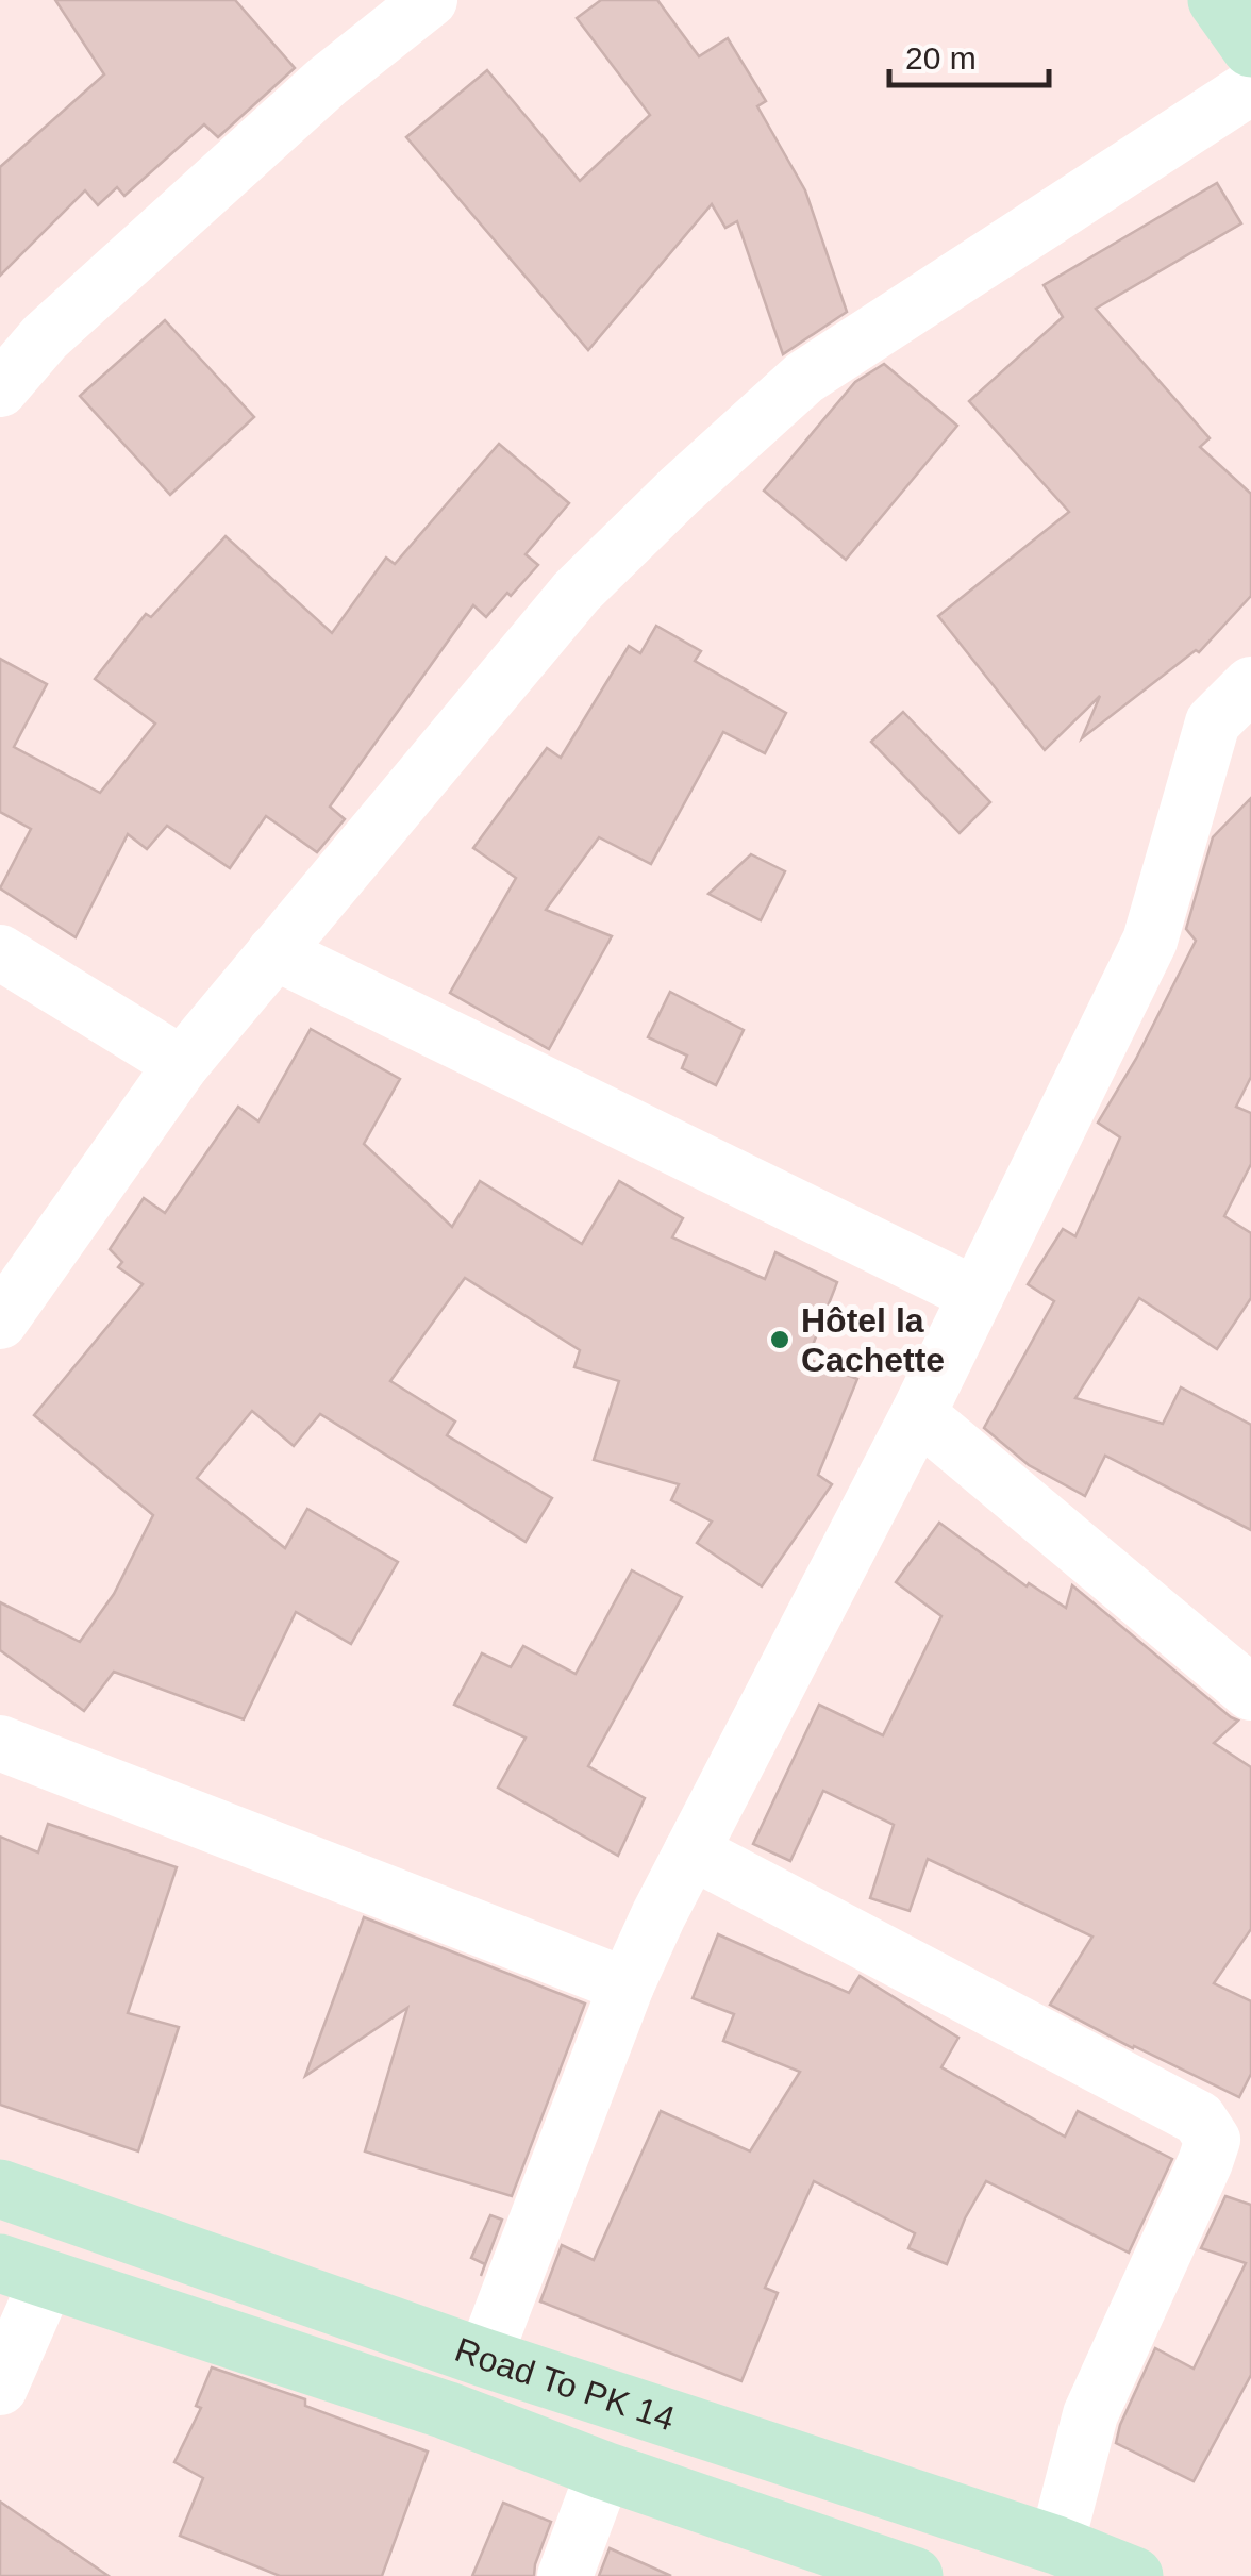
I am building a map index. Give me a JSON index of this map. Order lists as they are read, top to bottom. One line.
{"streets":{"main road":["Road To PK 14"]},"places":["Hôtel la Cachette"],"scale_bar":"20 m"}
